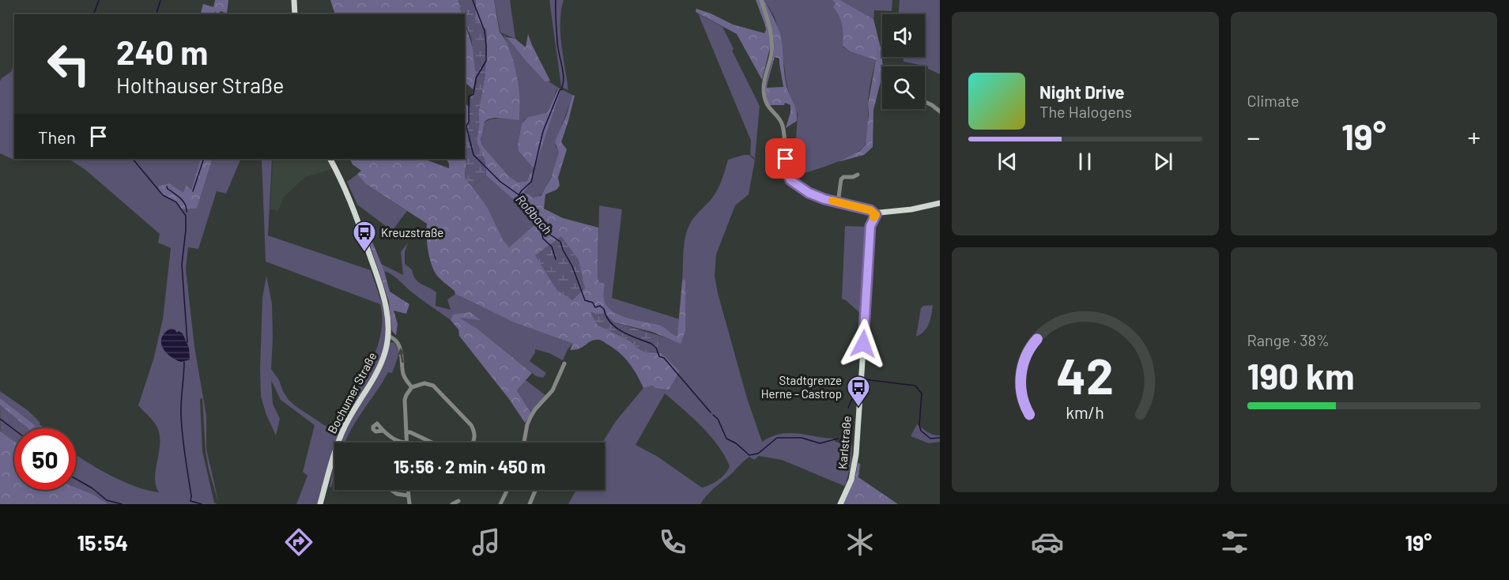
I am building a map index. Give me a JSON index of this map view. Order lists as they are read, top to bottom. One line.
{"streets":{"main road":["Bochumer Straße","Karlstraße"]},"water":["Roßbach"],"places":{"bus stop":["Kreuzstraße","Stadtgrenze Herne - Castrop"]},"page":{"tile":["Climate",["Range · 38%","190 km"]],"turn":["240 m","Holthauser Straße"],"song":["Night Drive","The Halogens"],"then":"Then","heat":["−","19°","+"],"limit":"50","trip":"15:56 · 2 min · 450 m","tabs":["15:54","19°"],"gauge":["42","km/h"]}}
